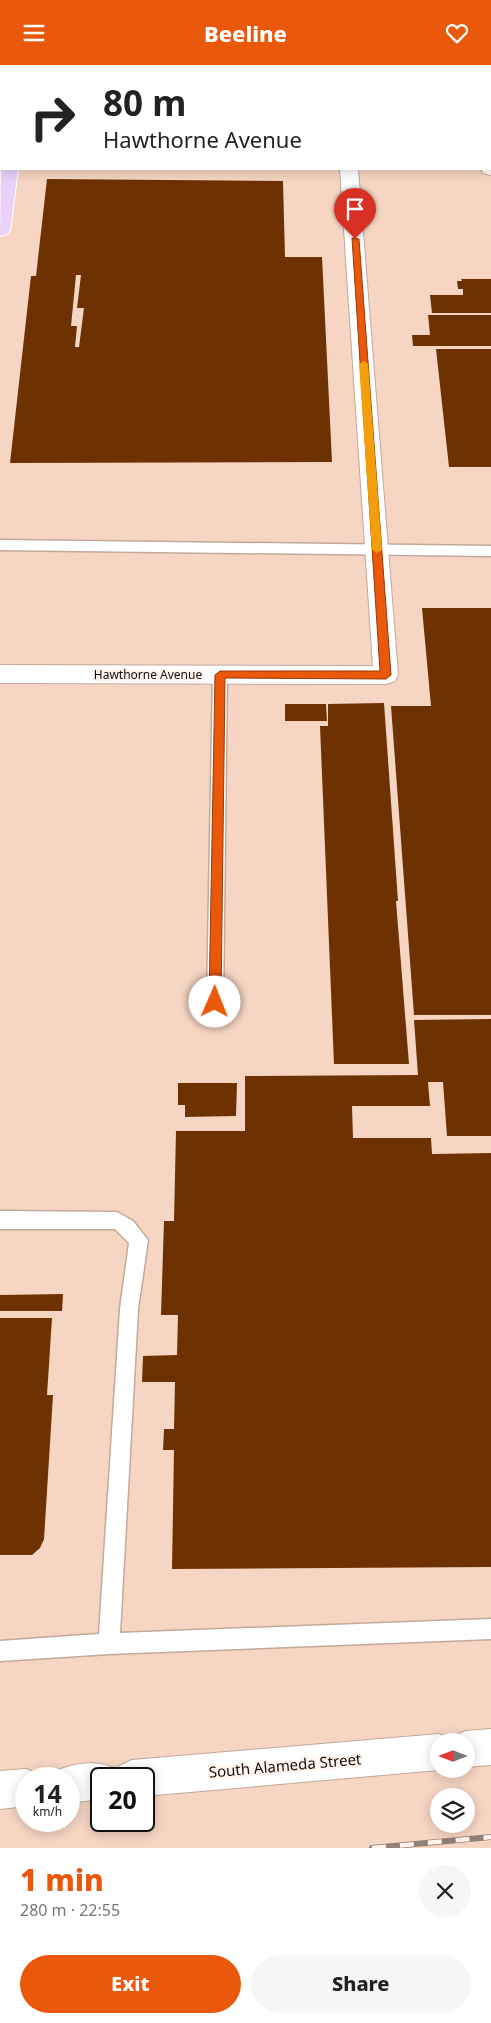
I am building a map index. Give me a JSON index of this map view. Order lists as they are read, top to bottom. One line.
{"streets":{"street":["Hawthorne Avenue","South Alameda Street"]},"north":"left","page":{"header":"Beeline","turn":["80 m","Hawthorne Avenue"],"speed":"14 km/h","limit":"20","heading":["1 min","280 m · 22:55"],"buttons":["Exit","Share"]}}
